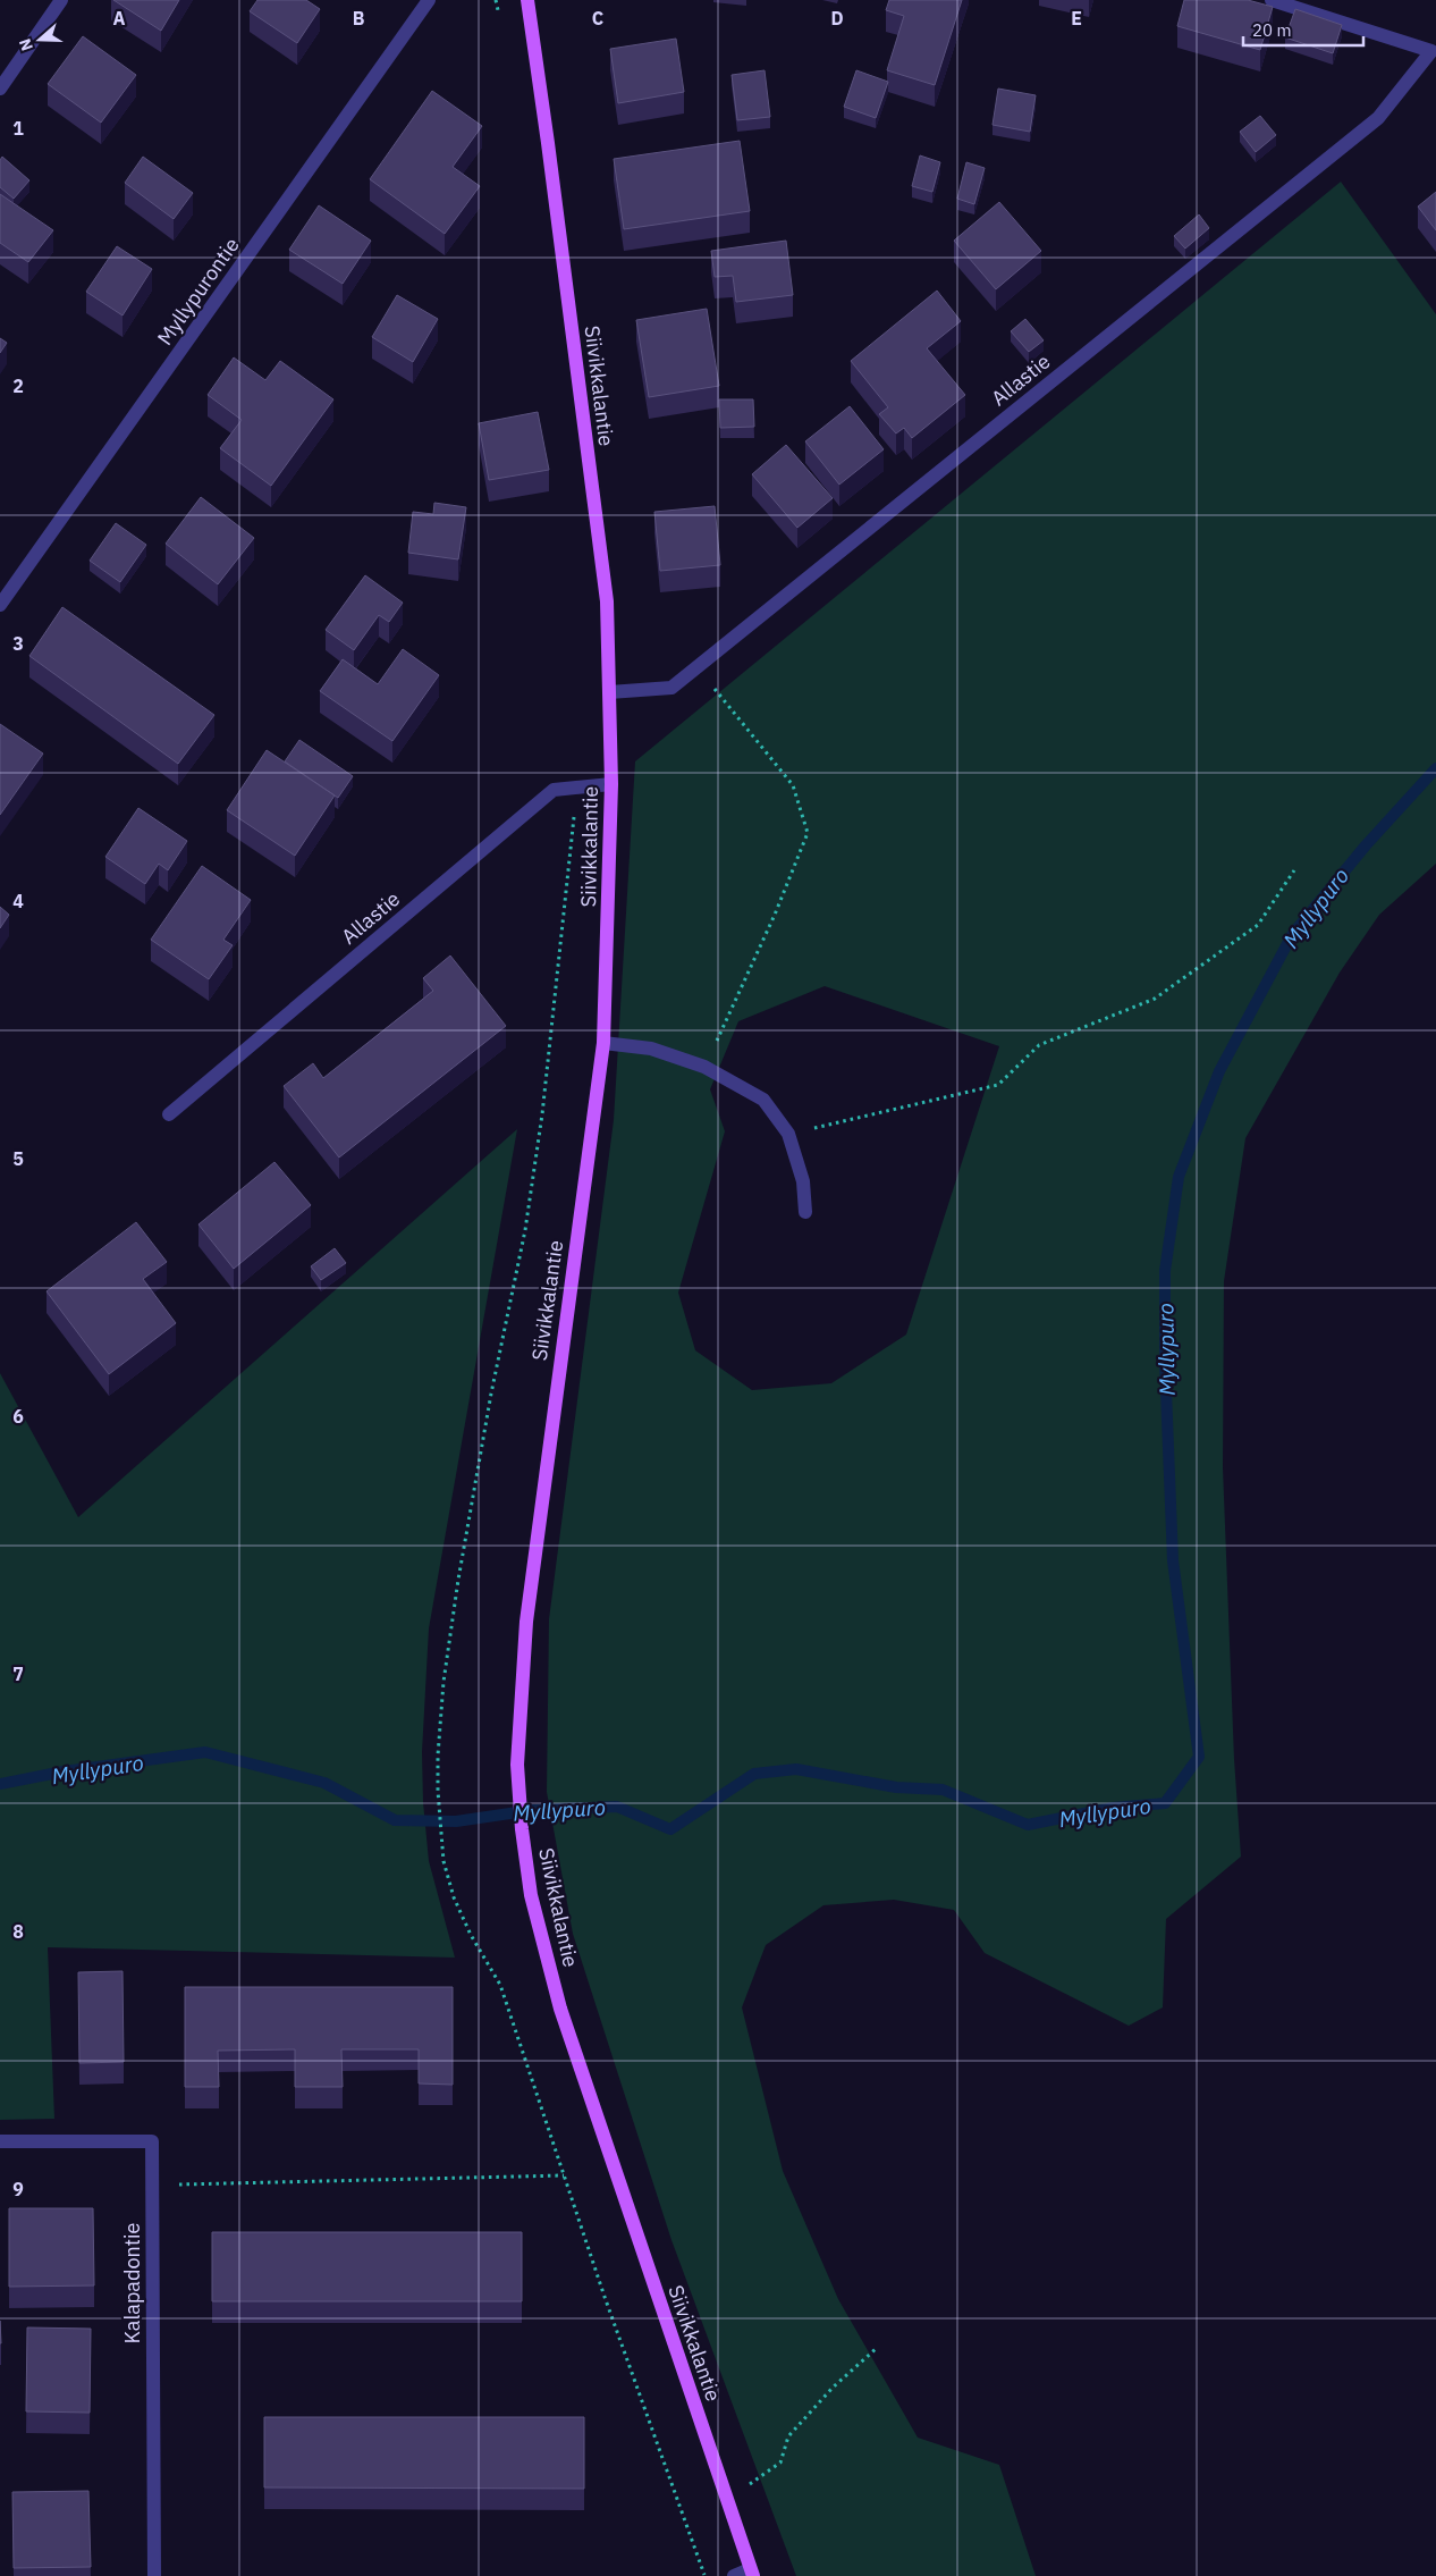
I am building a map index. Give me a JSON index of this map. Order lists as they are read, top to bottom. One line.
{"streets":{"main road":["Siivikkalantie"],"street":["Myllypurontie","Allastie","Kalapadontie"]},"crossings":[["Allastie","Siivikkalantie"]],"water":["Myllypuro"],"scale_bar":"20 m","north":"left","grid":{"columns":["A","B","C","D","E"],"rows":["1","2","3","4","5","6","7","8","9"]}}
